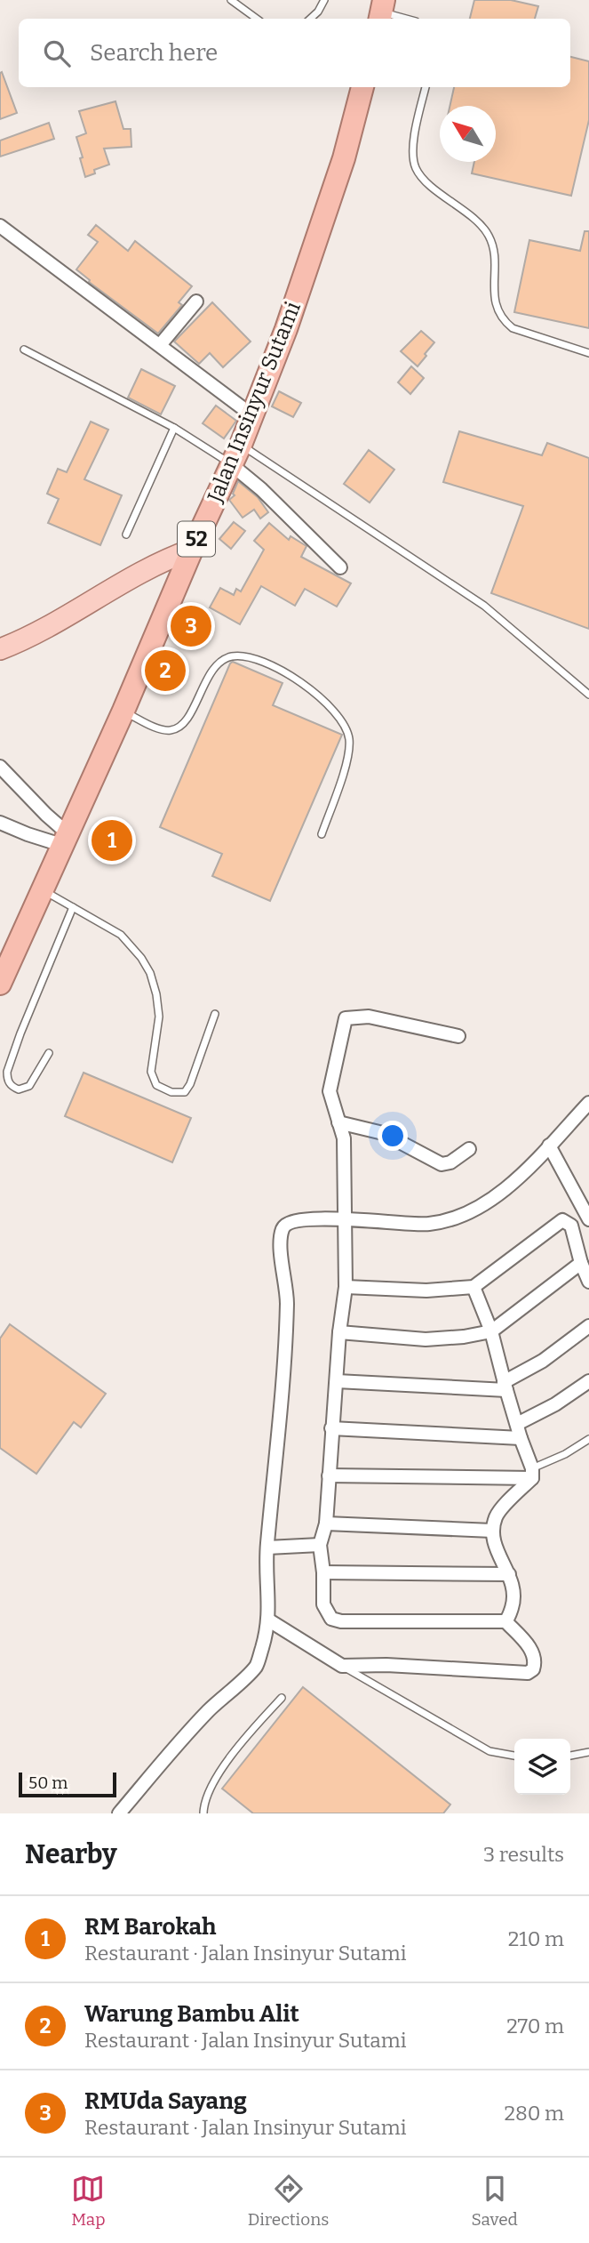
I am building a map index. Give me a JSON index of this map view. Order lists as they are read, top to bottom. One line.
{"streets":{"highway":["Jalan Insinyur Sutami","52"]},"scale_bar":"50 m","north":"top left","page":{"search":"Search here","pins":["3","2","1"],"scale":"50 m","heading":["Nearby","3 results"],"list":[{"mark":"1","name":"RM Barokah","note":"Restaurant · Jalan Insinyur Sutami","value":"210 m"},{"mark":"2","name":"Warung Bambu Alit","note":"Restaurant · Jalan Insinyur Sutami","value":"270 m"},{"mark":"3","name":"RMUda Sayang","note":"Restaurant · Jalan Insinyur Sutami","value":"280 m"}],"nav":["Map","Directions","Saved"]}}
